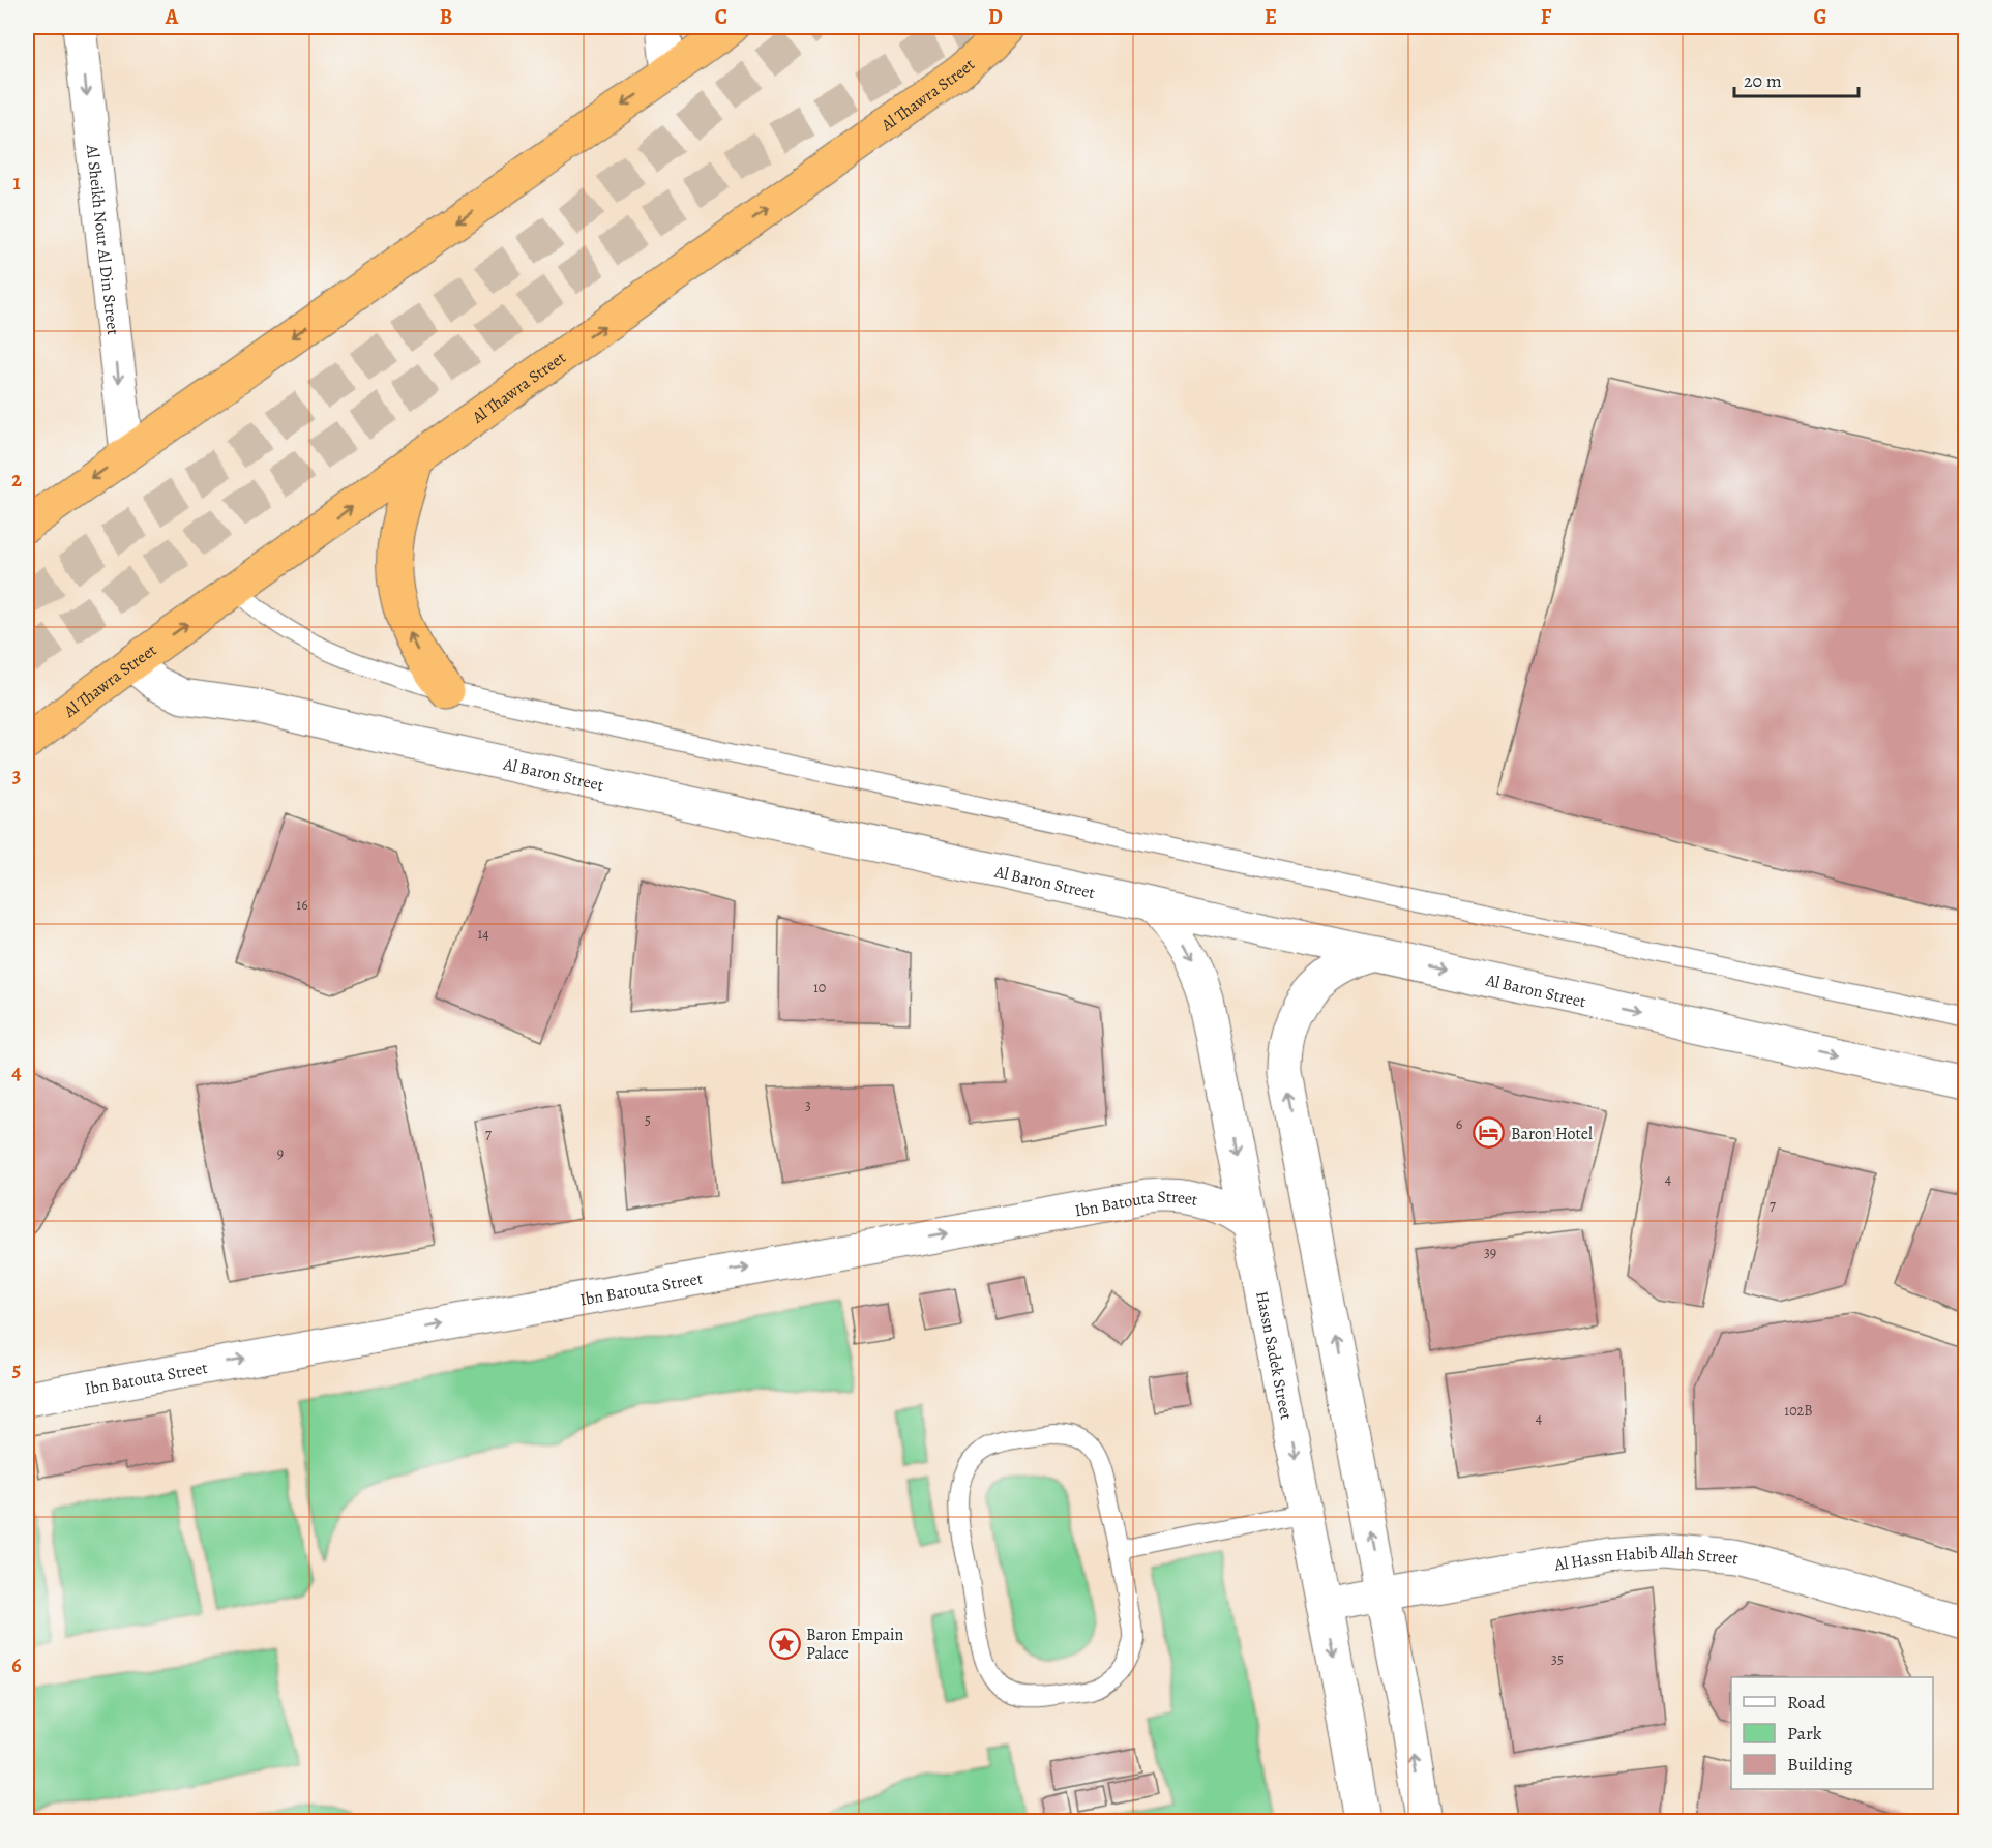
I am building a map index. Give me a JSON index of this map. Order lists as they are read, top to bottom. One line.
{"streets":{"highway":["Al Thawra Street"],"street":["Al Sheikh Nour Al Din Street","Al Baron Street","Ibn Batouta Street","Hassn Sadek Street","Al Hassn Habib Allah Street"]},"crossings":[["Al Thawra Street","Al Baron Street"],["Al Baron Street","Hassn Sadek Street"],["Ibn Batouta Street","Hassn Sadek Street"],["Hassn Sadek Street","Al Hassn Habib Allah Street"]],"one_way":["Al Sheikh Nour Al Din Street","Ibn Batouta Street","Hassn Sadek Street"],"places":{"hotel":["Baron Hotel"],"place":["Baron Empain Palace"]},"house_numbers":["16","14","10","3","5","6","7","9","4","7","39","102B","4","35"],"legend":["Road","Park","Building"],"scale_bar":"20 m","grid":{"columns":["A","B","C","D","E","F","G"],"rows":["1","2","3","4","5","6"]}}
